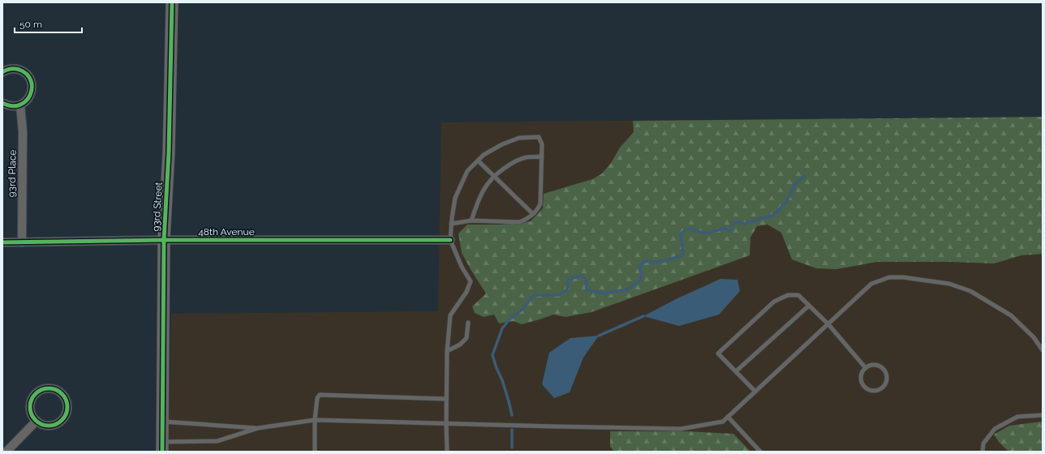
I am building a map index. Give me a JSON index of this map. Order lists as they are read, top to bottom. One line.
{"streets":{"street":["93rd Place","93rd Street","48th Avenue"]},"crossings":[["93rd Place","48th Avenue"],["93rd Street","48th Avenue"]],"scale_bar":"50 m"}
